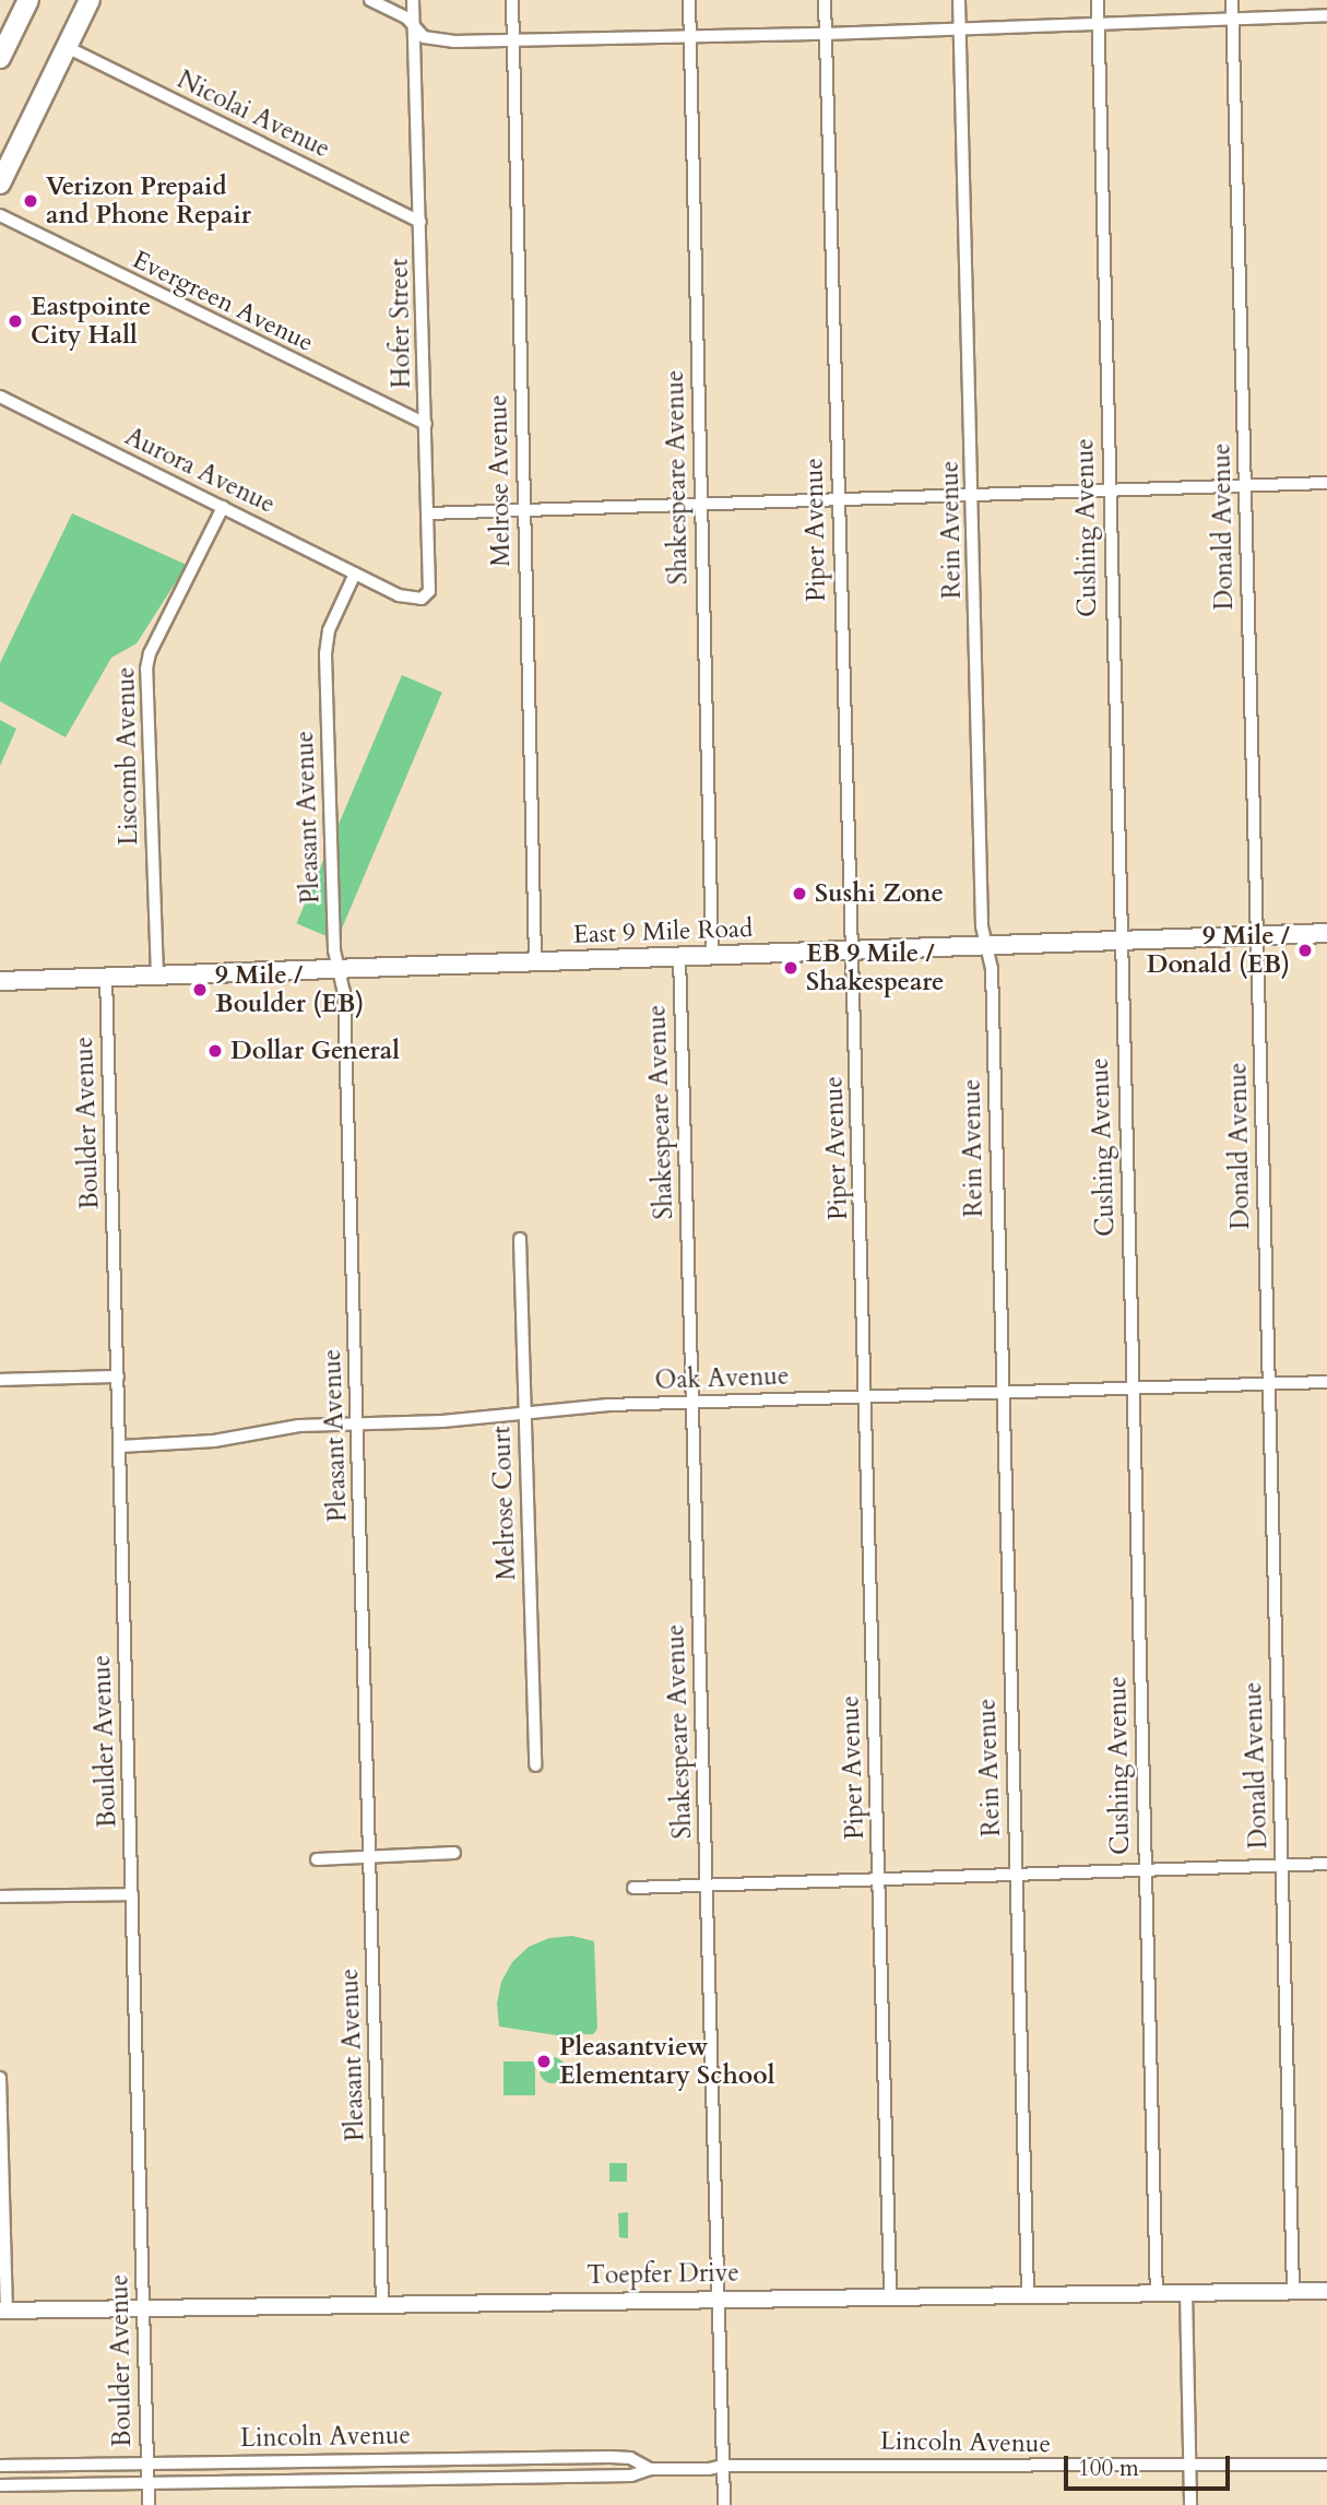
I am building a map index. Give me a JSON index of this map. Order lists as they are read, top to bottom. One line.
{"streets":{"main road":["East 9 Mile Road"],"street":["Nicolai Avenue","Evergreen Avenue","Hofer Street","Aurora Avenue","Shakespeare Avenue","Melrose Avenue","Donald Avenue","Cushing Avenue","Piper Avenue","Rein Avenue","Liscomb Avenue","Pleasant Avenue","Boulder Avenue","Oak Avenue","Melrose Court","Toepfer Drive","Lincoln Avenue"]},"crossings":[["Nicolai Avenue","Hofer Street"],["Evergreen Avenue","Hofer Street"],["Hofer Street","Aurora Avenue"],["Aurora Avenue","Liscomb Avenue"],["Aurora Avenue","Pleasant Avenue"],["Shakespeare Avenue","East 9 Mile Road"],["Shakespeare Avenue","Oak Avenue"],["Shakespeare Avenue","Toepfer Drive"],["Shakespeare Avenue","Lincoln Avenue"],["Melrose Avenue","East 9 Mile Road"],["Donald Avenue","East 9 Mile Road"],["Donald Avenue","Oak Avenue"],["Donald Avenue","Toepfer Drive"],["Cushing Avenue","East 9 Mile Road"],["Cushing Avenue","Oak Avenue"],["Cushing Avenue","Toepfer Drive"],["Piper Avenue","East 9 Mile Road"],["Piper Avenue","Oak Avenue"],["Piper Avenue","Toepfer Drive"],["Rein Avenue","East 9 Mile Road"],["Rein Avenue","Oak Avenue"],["Rein Avenue","Toepfer Drive"],["Liscomb Avenue","East 9 Mile Road"],["Pleasant Avenue","East 9 Mile Road"],["Pleasant Avenue","Oak Avenue"],["Pleasant Avenue","Toepfer Drive"],["East 9 Mile Road","Boulder Avenue"],["Boulder Avenue","Oak Avenue"],["Boulder Avenue","Toepfer Drive"],["Boulder Avenue","Lincoln Avenue"],["Oak Avenue","Melrose Court"]],"places":["Verizon Prepaid and Phone Repair","Eastpointe City Hall","Sushi Zone","9 Mile / Donald (EB)","EB 9 Mile / Shakespeare","9 Mile / Boulder (EB)","Dollar General","Pleasantview Elementary School"],"scale_bar":"100 m"}
